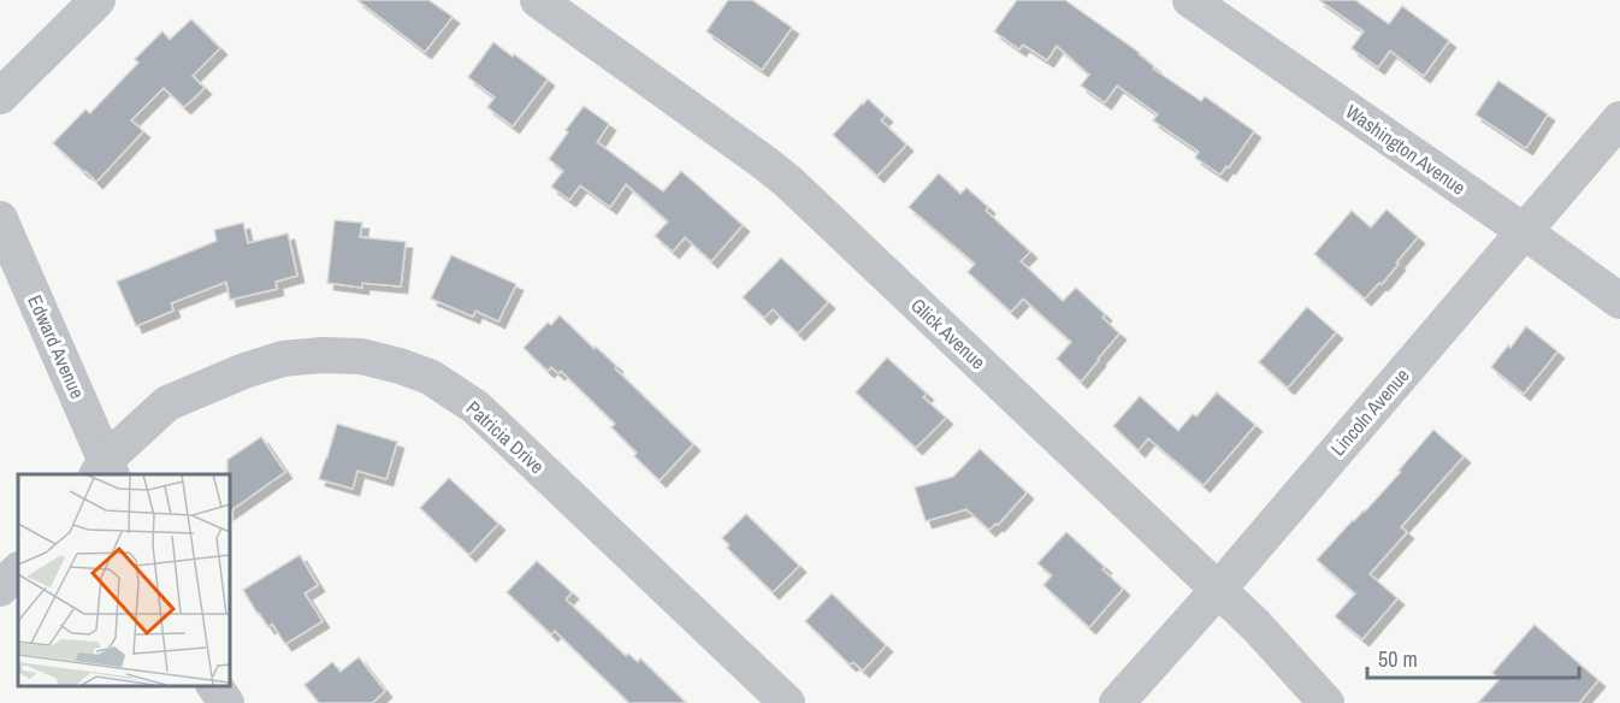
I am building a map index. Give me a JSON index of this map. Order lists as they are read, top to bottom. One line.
{"streets":{"street":["Washington Avenue","Glick Avenue","Edward Avenue","Lincoln Avenue","Patricia Drive"]},"crossings":[["Washington Avenue","Lincoln Avenue"],["Glick Avenue","Lincoln Avenue"],["Edward Avenue","Patricia Drive"]],"scale_bar":"50 m"}
